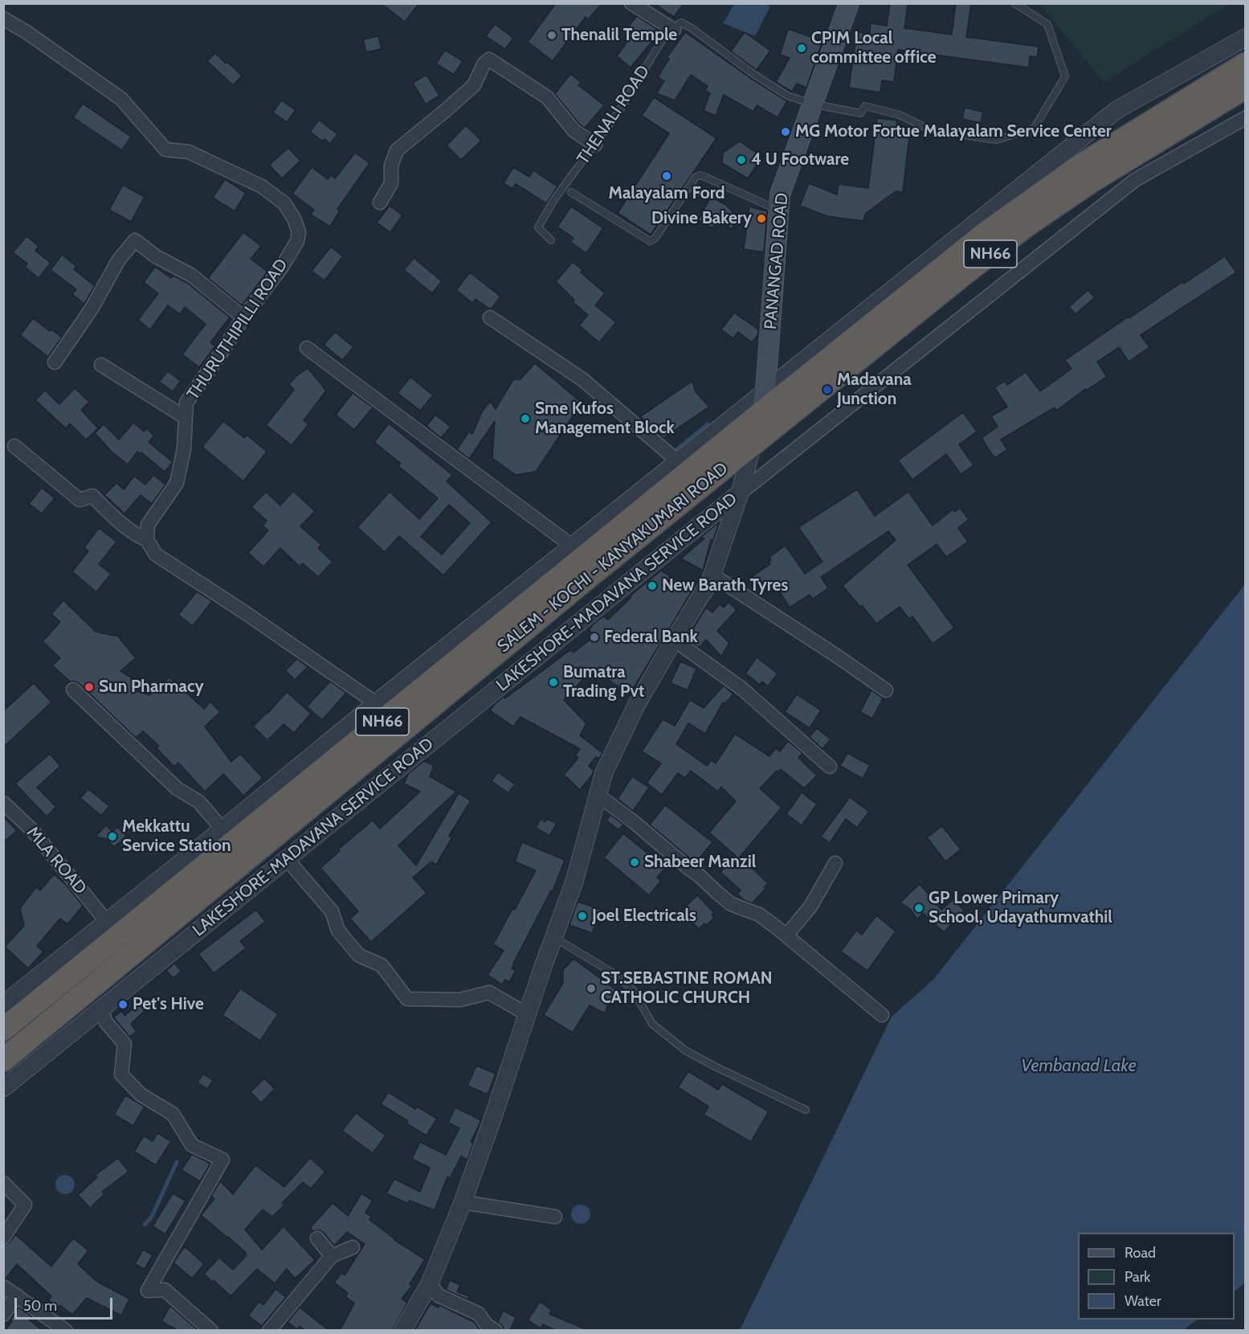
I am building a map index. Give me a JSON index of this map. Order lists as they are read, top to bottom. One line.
{"streets":{"highway":["NH66","SALEM - KOCHI - KANYAKUMARI ROAD"],"main road":["PANANGAD ROAD"],"street":["THURUTHIPILLI ROAD","LAKESHORE-MADAVANA SERVICE ROAD","MLA ROAD"],"lane":["THENALI ROAD"]},"crossings":[["PANANGAD ROAD","SALEM - KOCHI - KANYAKUMARI ROAD"]],"water":["Vembanad Lake"],"places":["Thenalil Temple","CPIM Local committee office","MG Motor Fortue Malayalam Service Center","4 U Footware","Malayalam Ford","Divine Bakery","Madavana Junction","Sme Kufos Management Block","New Barath Tyres","Federal Bank","Bumatra Trading Pvt","Sun Pharmacy","Mekkattu Service Station","Shabeer Manzil","GP Lower Primary School, Udayathumvathil","Joel Electricals","ST.SEBASTINE ROMAN CATHOLIC CHURCH","Pet's Hive"],"legend":["Road","Park","Water"],"scale_bar":"50 m"}
